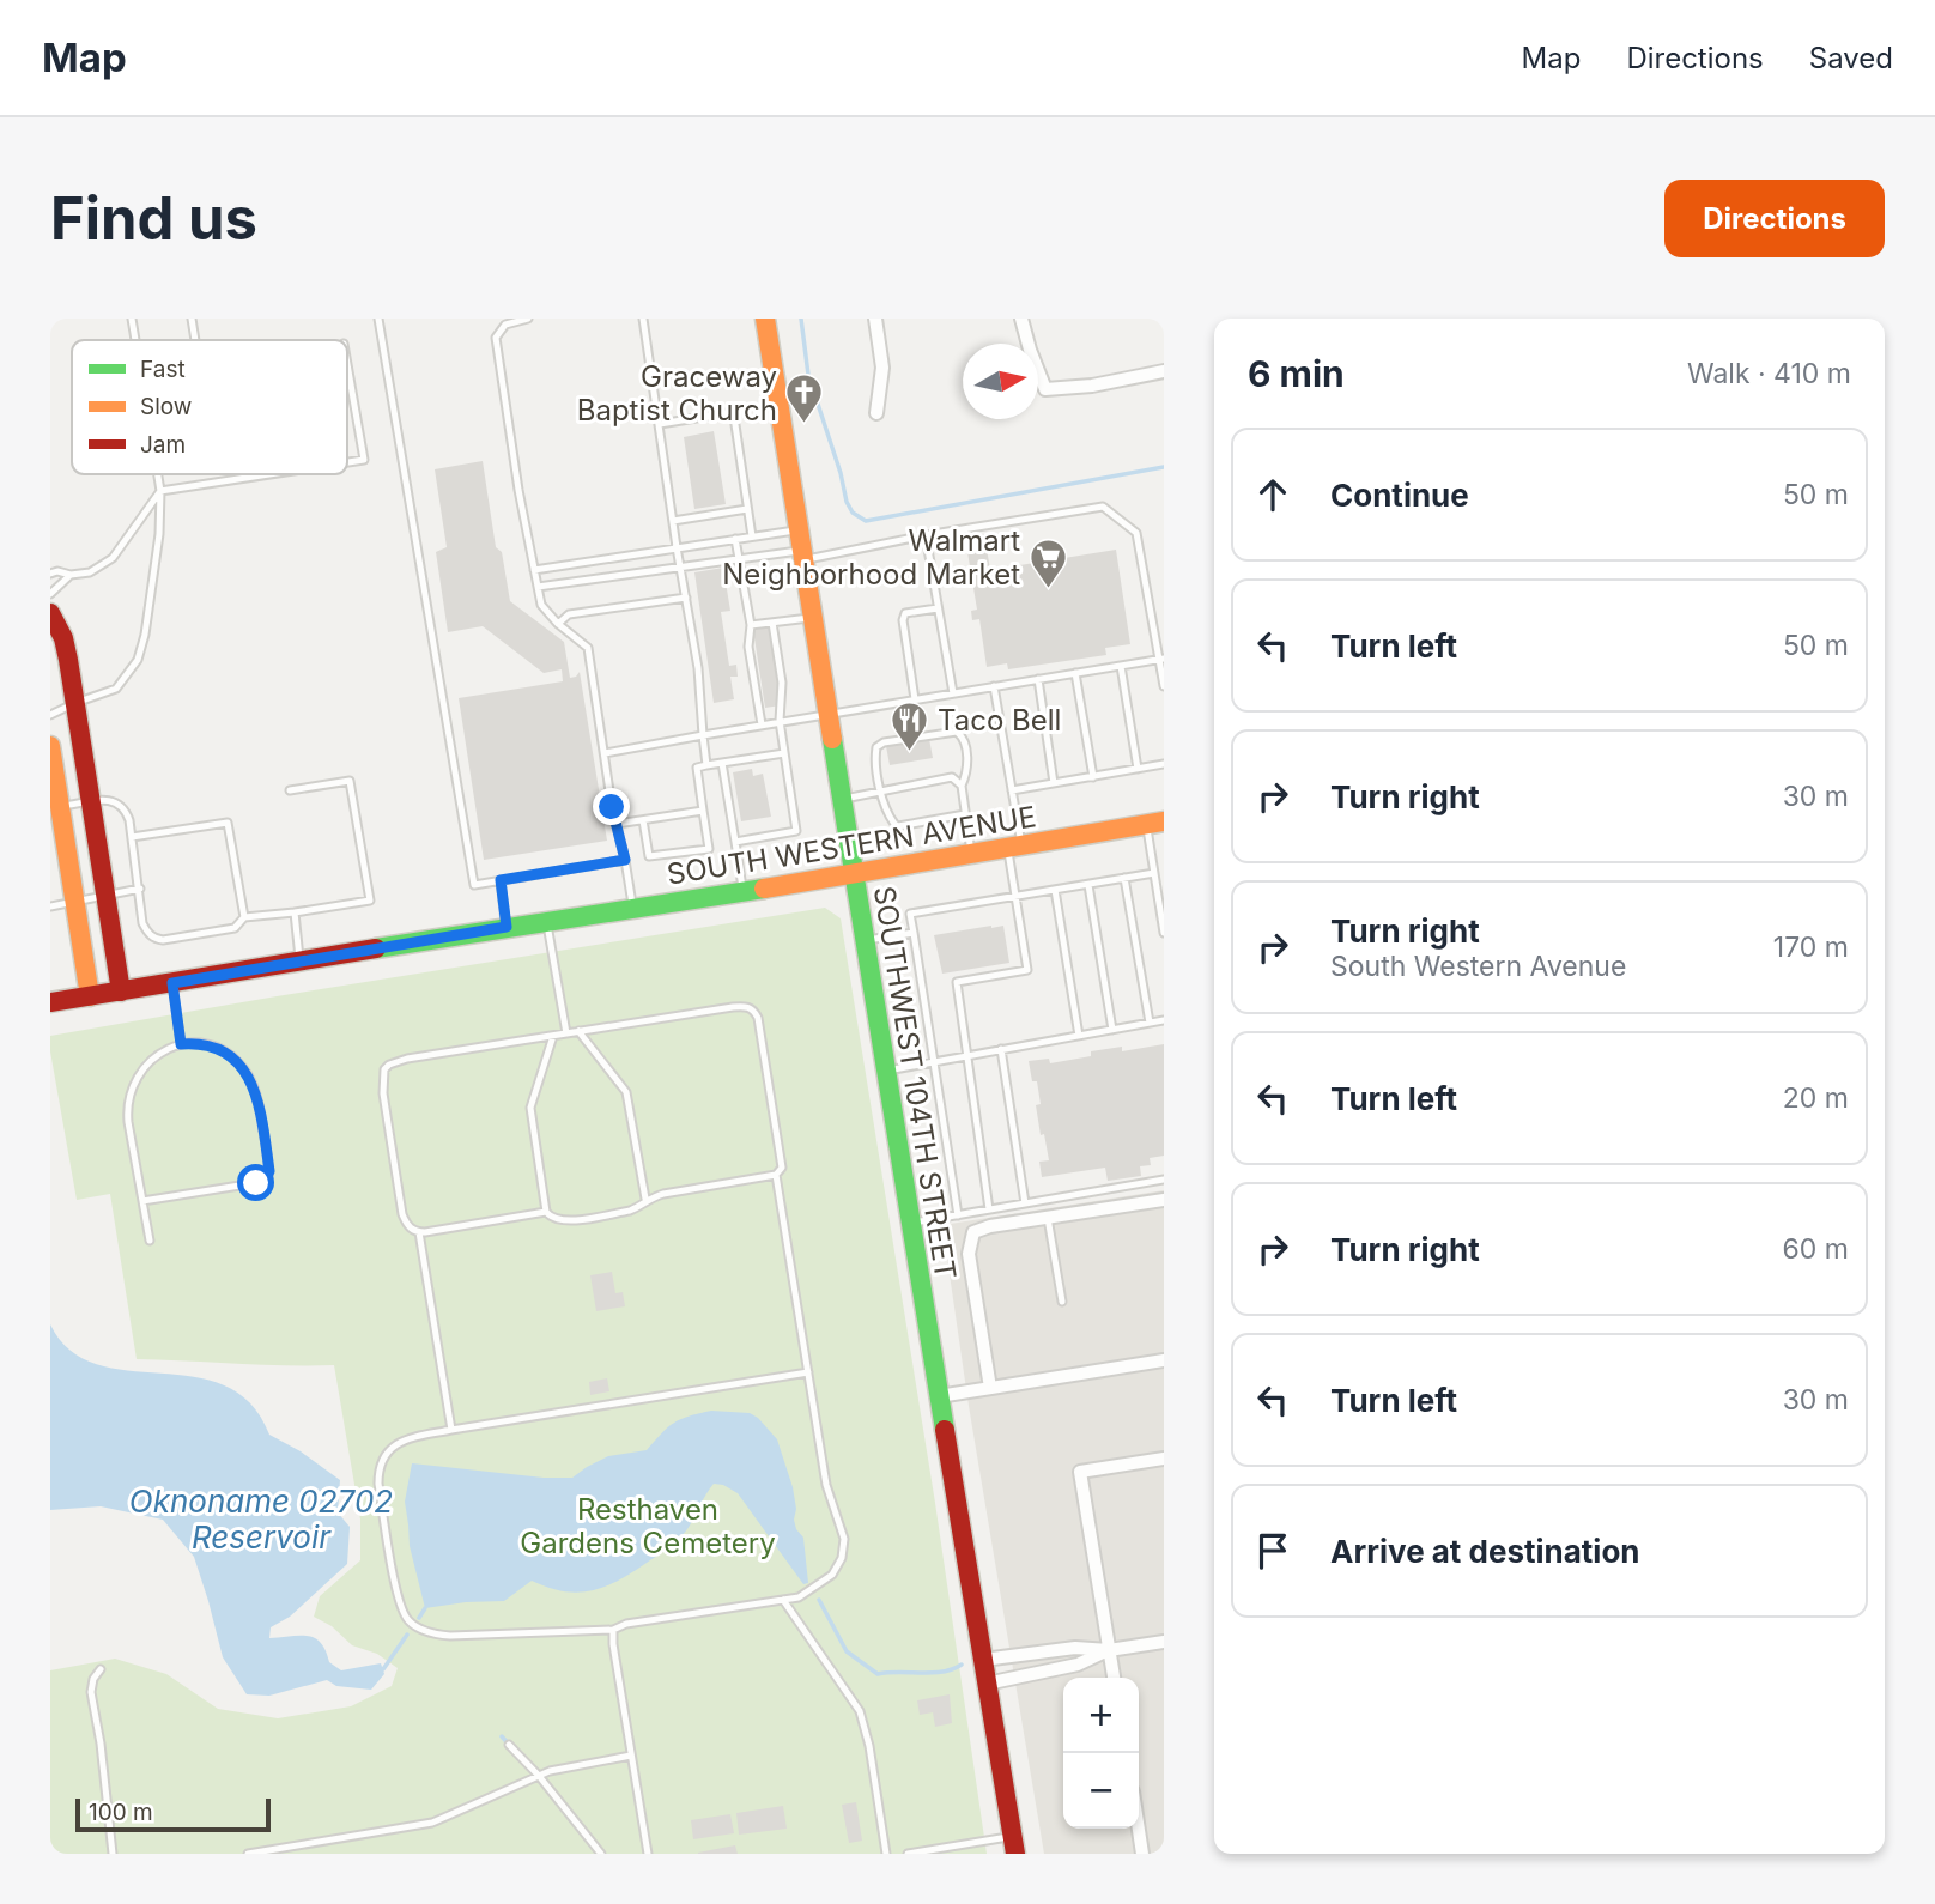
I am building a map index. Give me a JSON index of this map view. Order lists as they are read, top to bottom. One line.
{"streets":{"main road":["SOUTH WESTERN AVENUE","SOUTHWEST 104TH STREET"]},"crossings":[["SOUTH WESTERN AVENUE","SOUTHWEST 104TH STREET"]],"water":["Oknoname 02702 Reservoir"],"parks":["Resthaven Gardens Cemetery"],"places":{"church":["Graceway Baptist Church"],"supermarket":["Walmart Neighborhood Market"],"restaurant":["Taco Bell"]},"legend":["Fast","Slow","Jam"],"scale_bar":"100 m","north":"right","page":{"header":"Map","nav":["Map","Directions","Saved"],"buttons":"Directions","title":"Find us","heading":["6 min","Walk · 410 m"],"list":[["Continue","50 m"],["Turn left","50 m"],["Turn right","30 m"],["Turn right","South Western Avenue","170 m"],["Turn left","20 m"],["Turn right","60 m"],["Turn left","30 m"],"Arrive at destination"],"map_buttons":["+","−"],"scale":"100 m"}}
